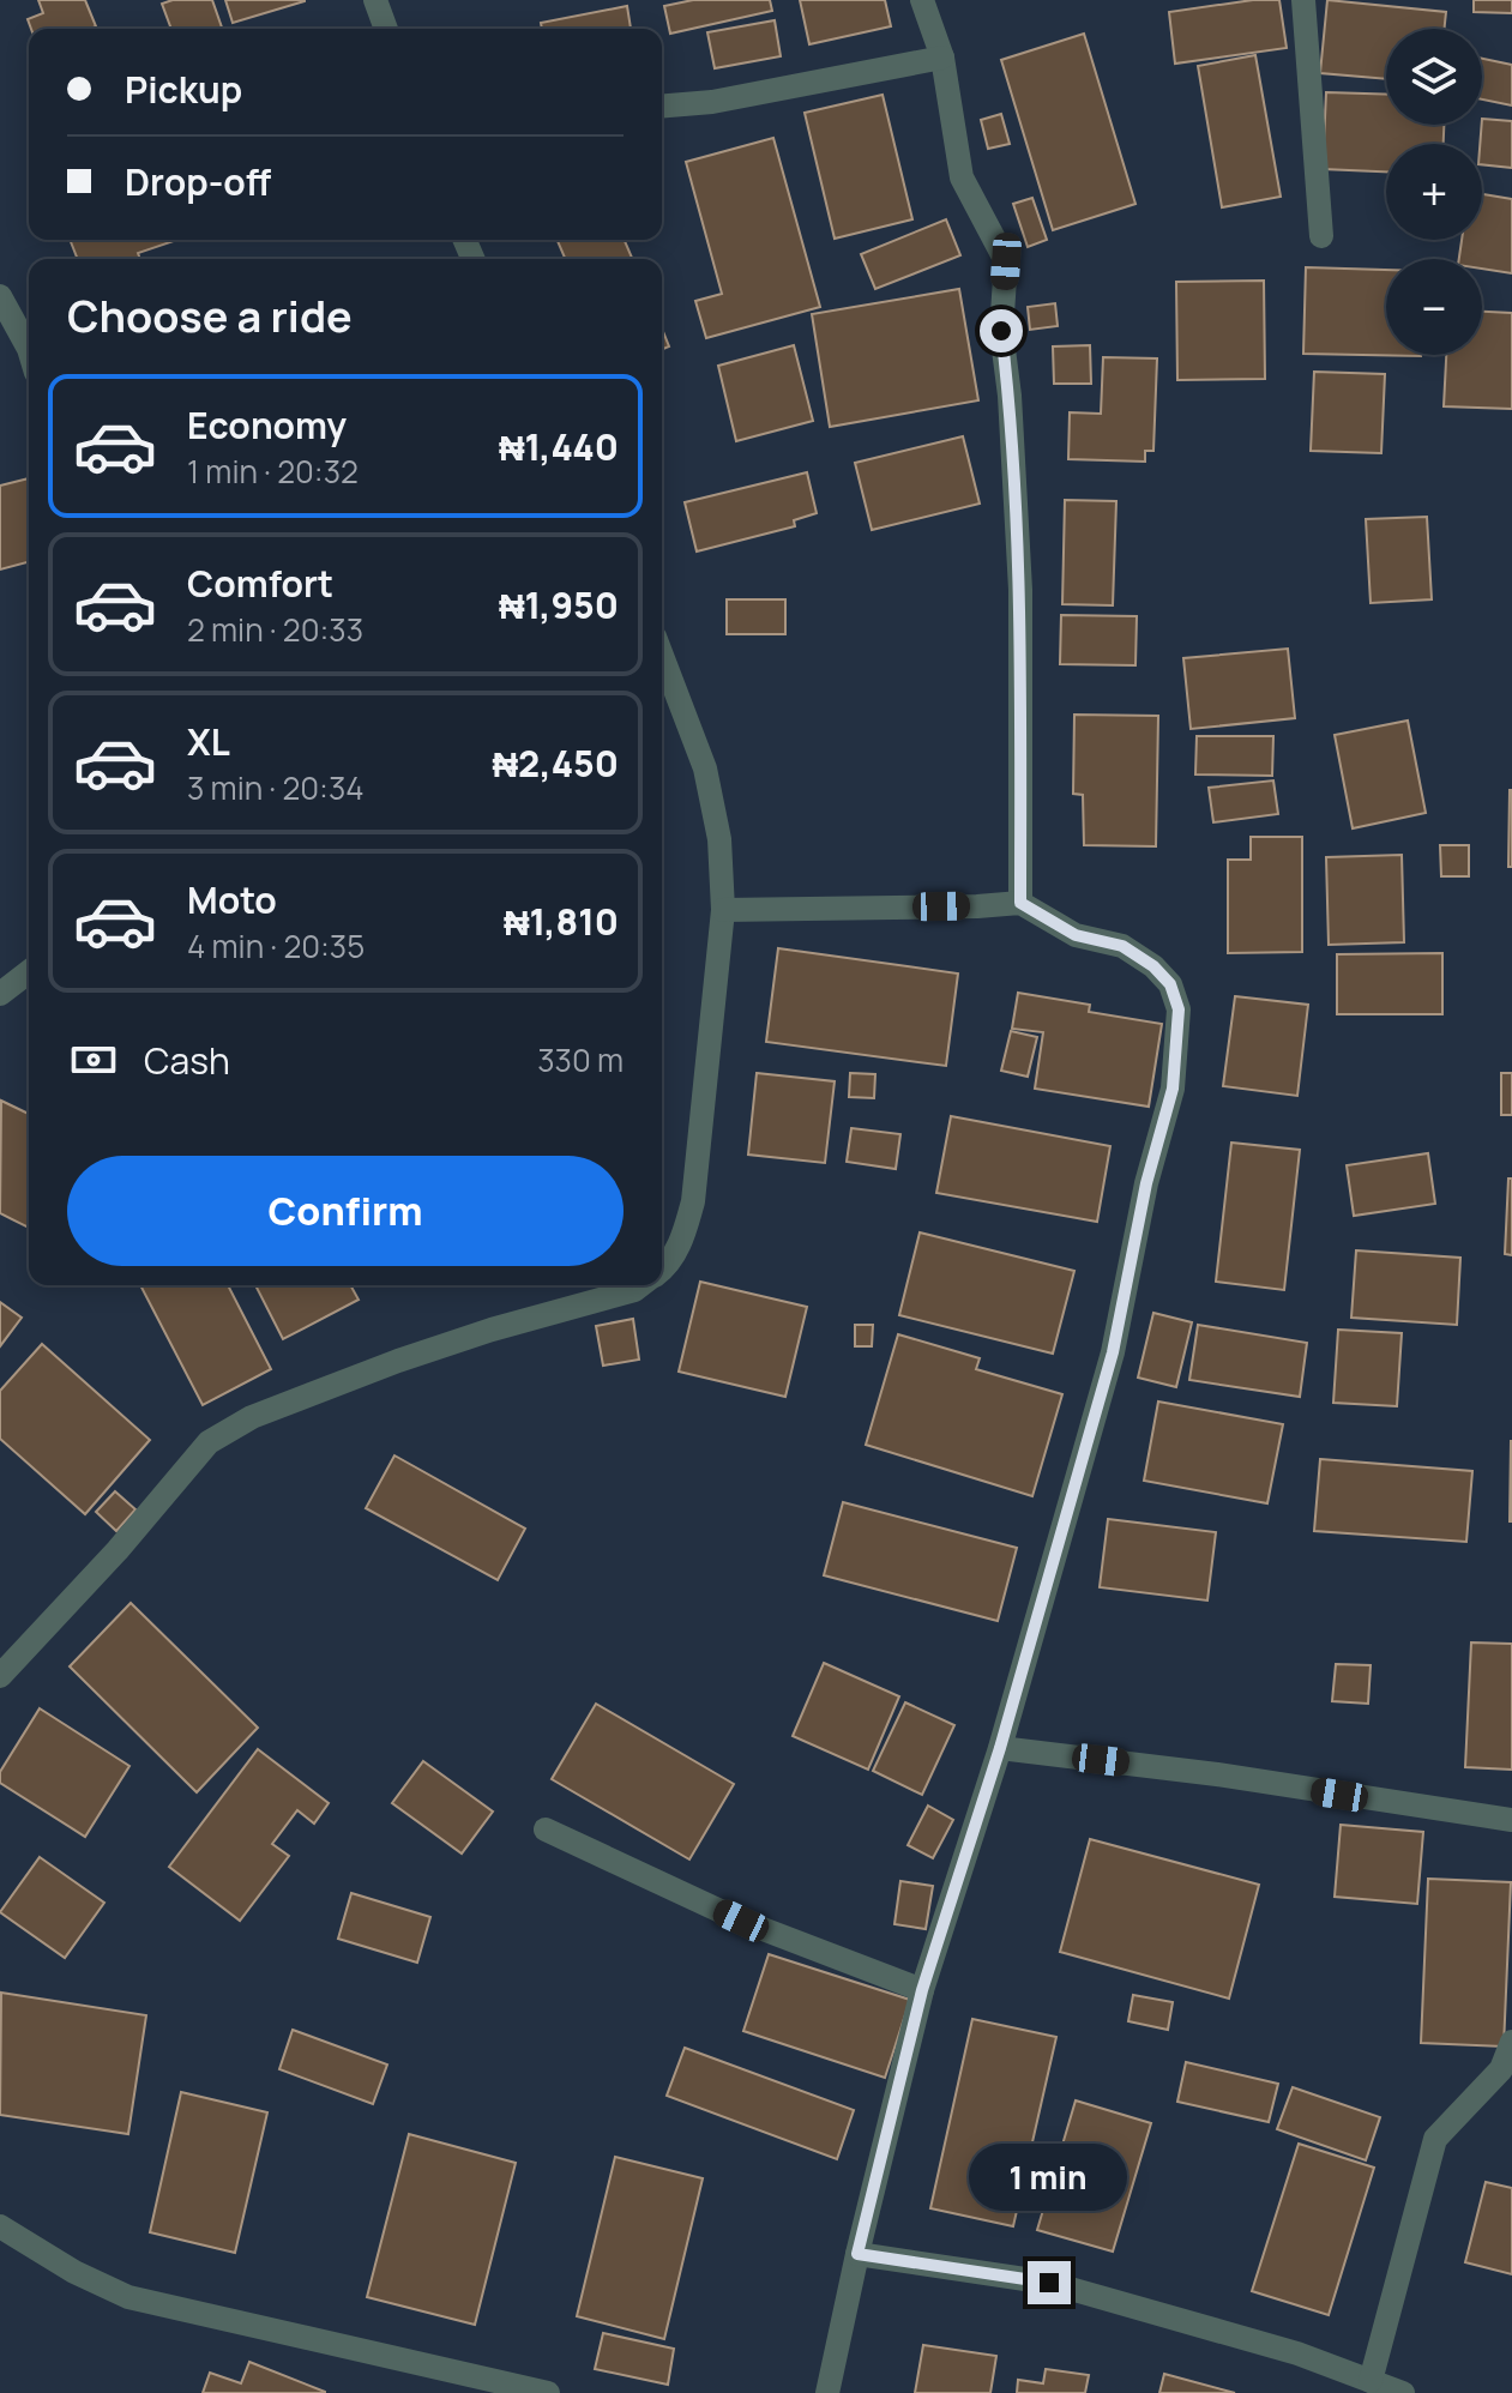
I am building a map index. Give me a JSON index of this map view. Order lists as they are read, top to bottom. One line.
{"page":{"map_buttons":["+","−"],"banner":["Pickup","Drop-off"],"heading":"Choose a ride","list":[{"name":"Economy","note":"1 min · 20:32","value":"₦1,440"},{"name":"Comfort","note":"2 min · 20:33","value":"₦1,950"},{"name":"XL","note":"3 min · 20:34","value":"₦2,450"},{"name":"Moto","note":"4 min · 20:35","value":"₦1,810"}],"pay":["Cash","330 m"],"buttons":"Confirm","bubble":"1 min"}}
